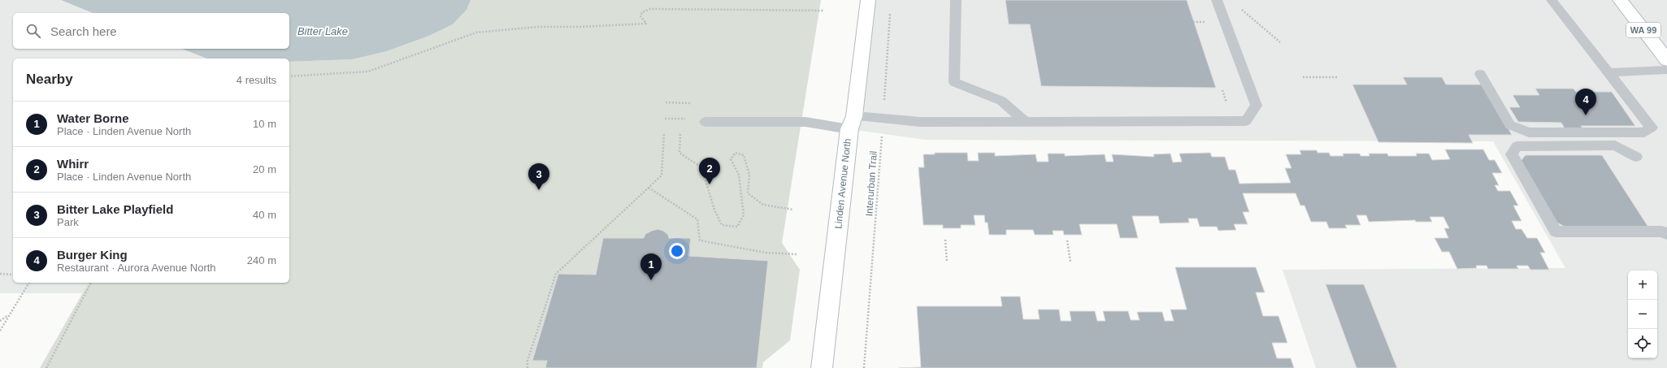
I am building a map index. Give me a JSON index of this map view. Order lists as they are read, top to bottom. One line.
{"streets":{"main road":["WA 99","Linden Avenue North"],"path":["Interurban Trail"]},"water":["Bitter Lake"],"page":{"search":"Search here","heading":["Nearby","4 results"],"pins":["4","2","3","1"],"list":[{"mark":"1","name":"Water Borne","note":"Place · Linden Avenue North","value":"10 m"},{"mark":"2","name":"Whirr","note":"Place · Linden Avenue North","value":"20 m"},{"mark":"3","name":"Bitter Lake Playfield","note":"Park","value":"40 m"},{"mark":"4","name":"Burger King","note":"Restaurant · Aurora Avenue North","value":"240 m"}],"map_buttons":["+","−"]}}
